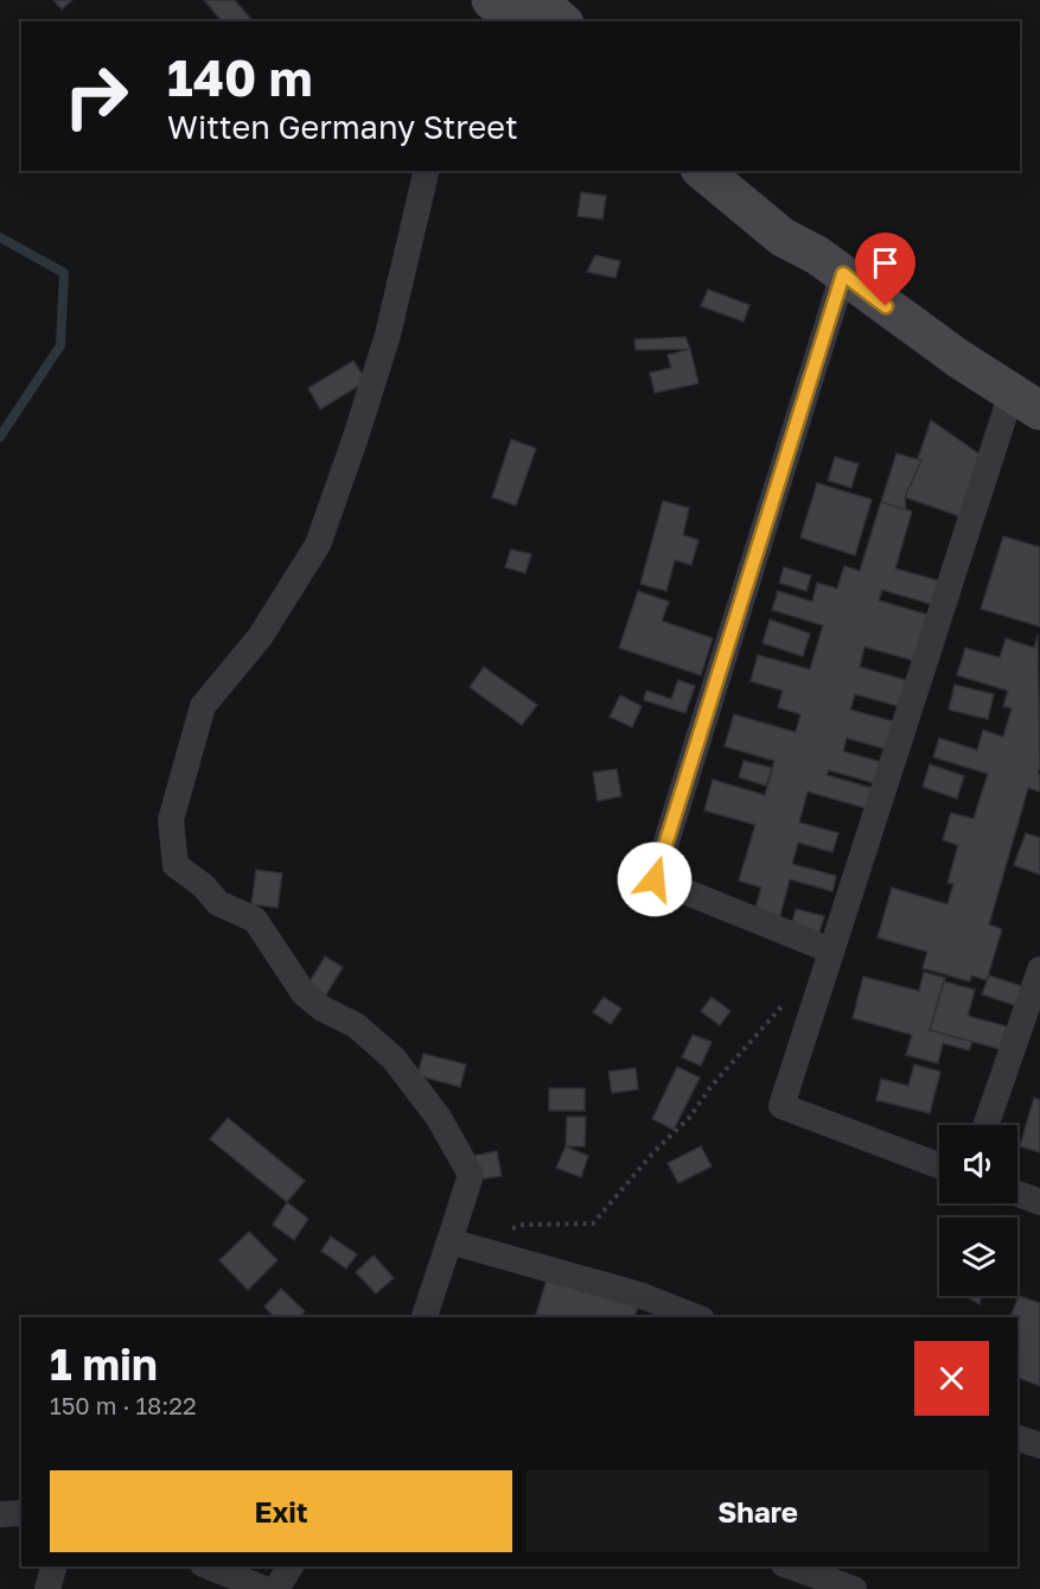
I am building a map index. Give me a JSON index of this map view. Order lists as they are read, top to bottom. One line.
{"page":{"turn":["140 m","Witten Germany Street"],"heading":["1 min","150 m · 18:22"],"buttons":["Exit","Share"]}}
